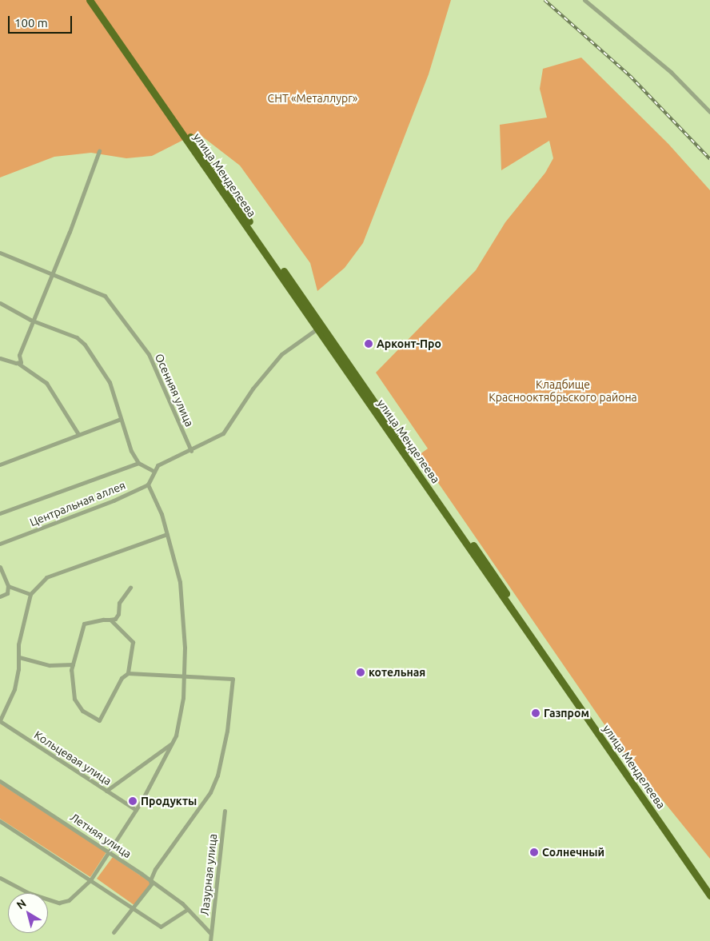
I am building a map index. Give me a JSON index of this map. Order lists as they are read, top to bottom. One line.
{"streets":{"highway":["улица Менделеева"],"street":["Осенняя улица","Центральная аллея","Кольцевая улица","Летняя улица","Лазурная улица"]},"crossings":[["Летняя улица","Лазурная улица"]],"parks":["СНТ «Металлург»","Кладбище Краснооктябрьского района"],"places":["Арконт-Про","котельная","Газпром","Продукты","Солнечный"],"scale_bar":"100 m","north":"top left"}
